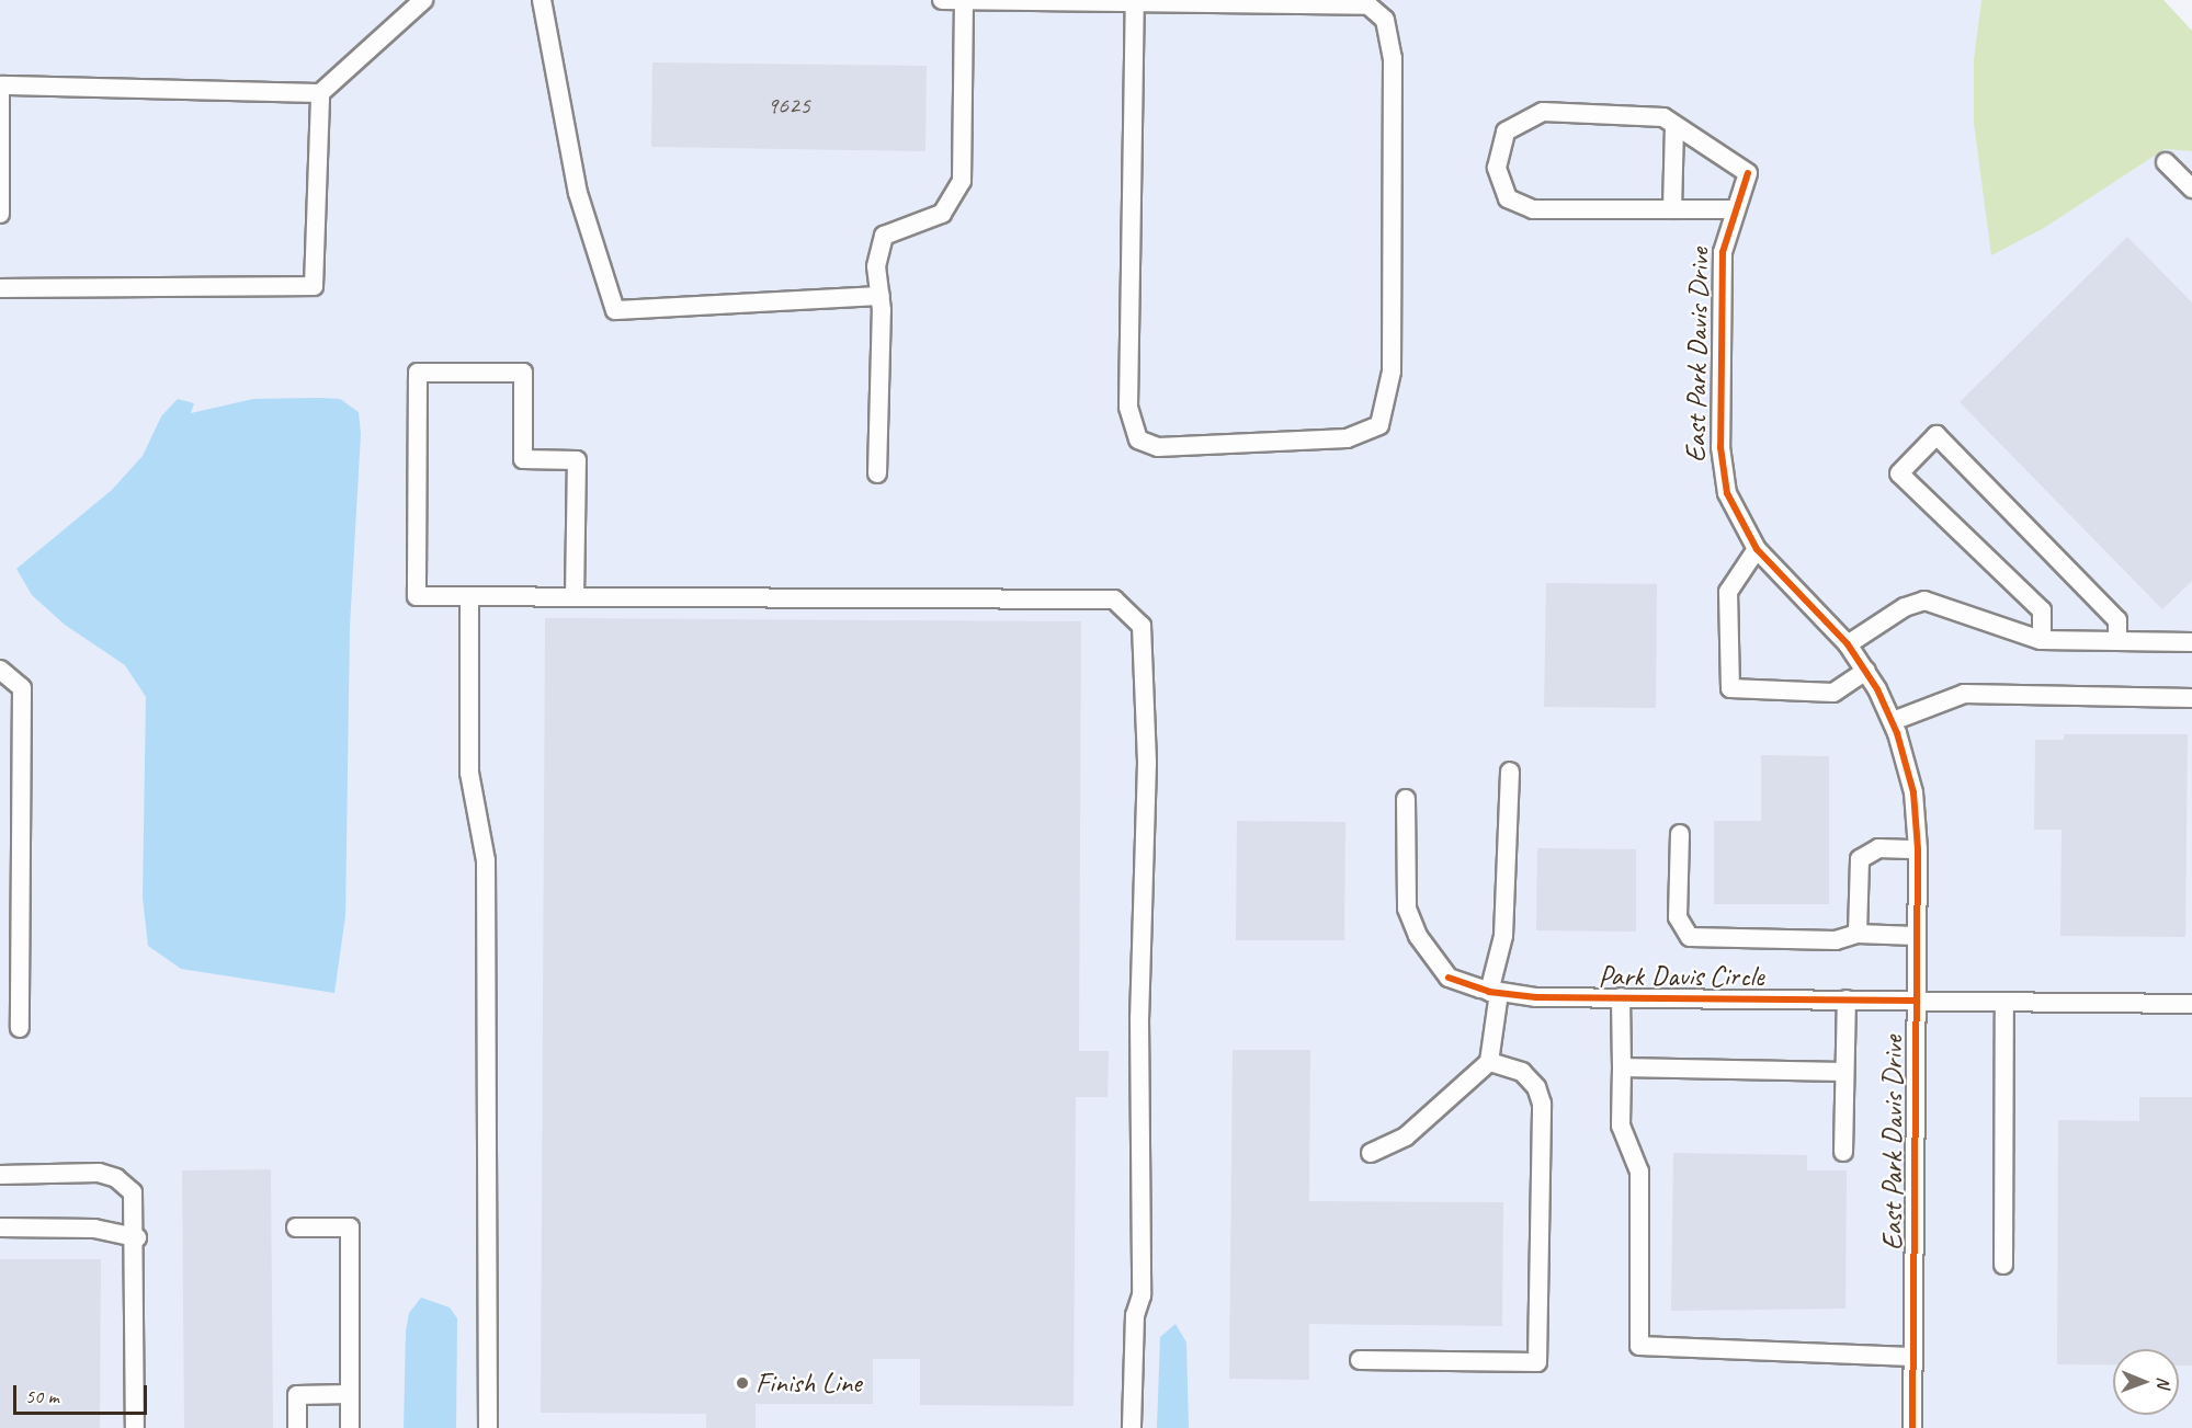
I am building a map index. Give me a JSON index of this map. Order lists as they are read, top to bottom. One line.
{"streets":{"street":["East Park Davis Drive","Park Davis Circle"]},"crossings":[["East Park Davis Drive","Park Davis Circle"]],"places":["Finish Line"],"house_numbers":["9625"],"scale_bar":"50 m","north":"right"}
